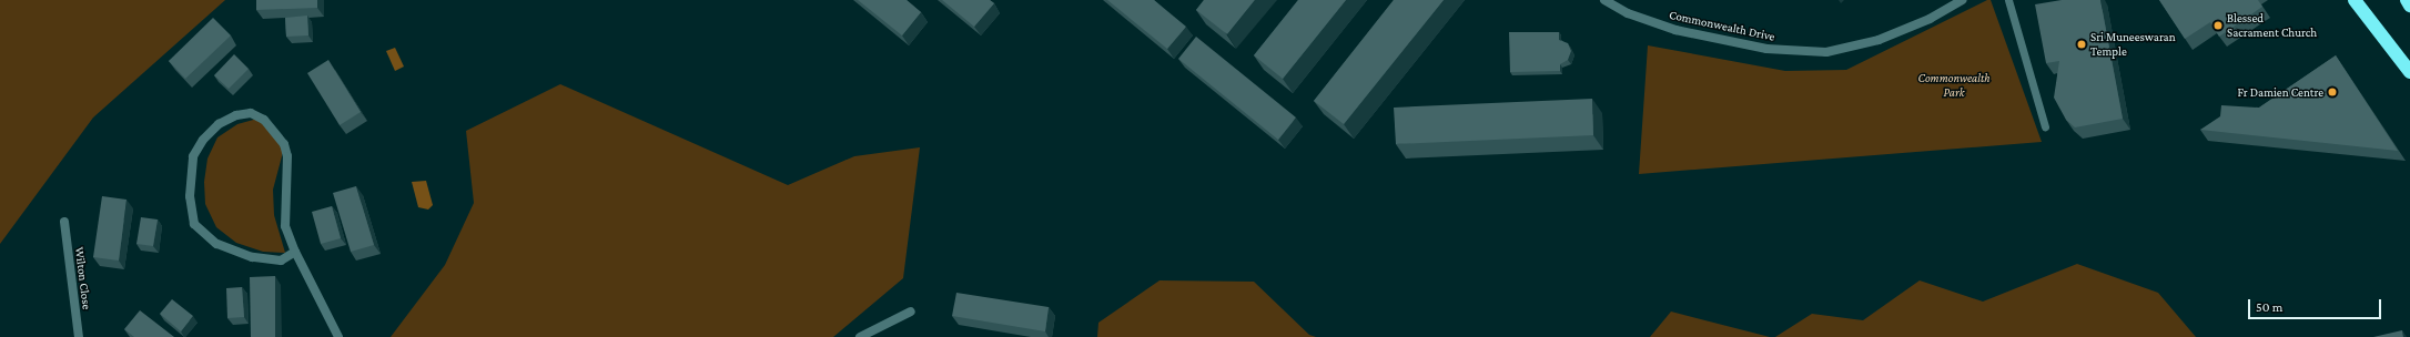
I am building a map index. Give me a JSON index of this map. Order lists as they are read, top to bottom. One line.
{"streets":{"street":["Commonwealth Drive","Wilton Close"]},"parks":["Commonwealth Park"],"places":["Blessed Sacrament Church","Sri Muneeswaran Temple","Fr Damien Centre"],"scale_bar":"50 m"}
